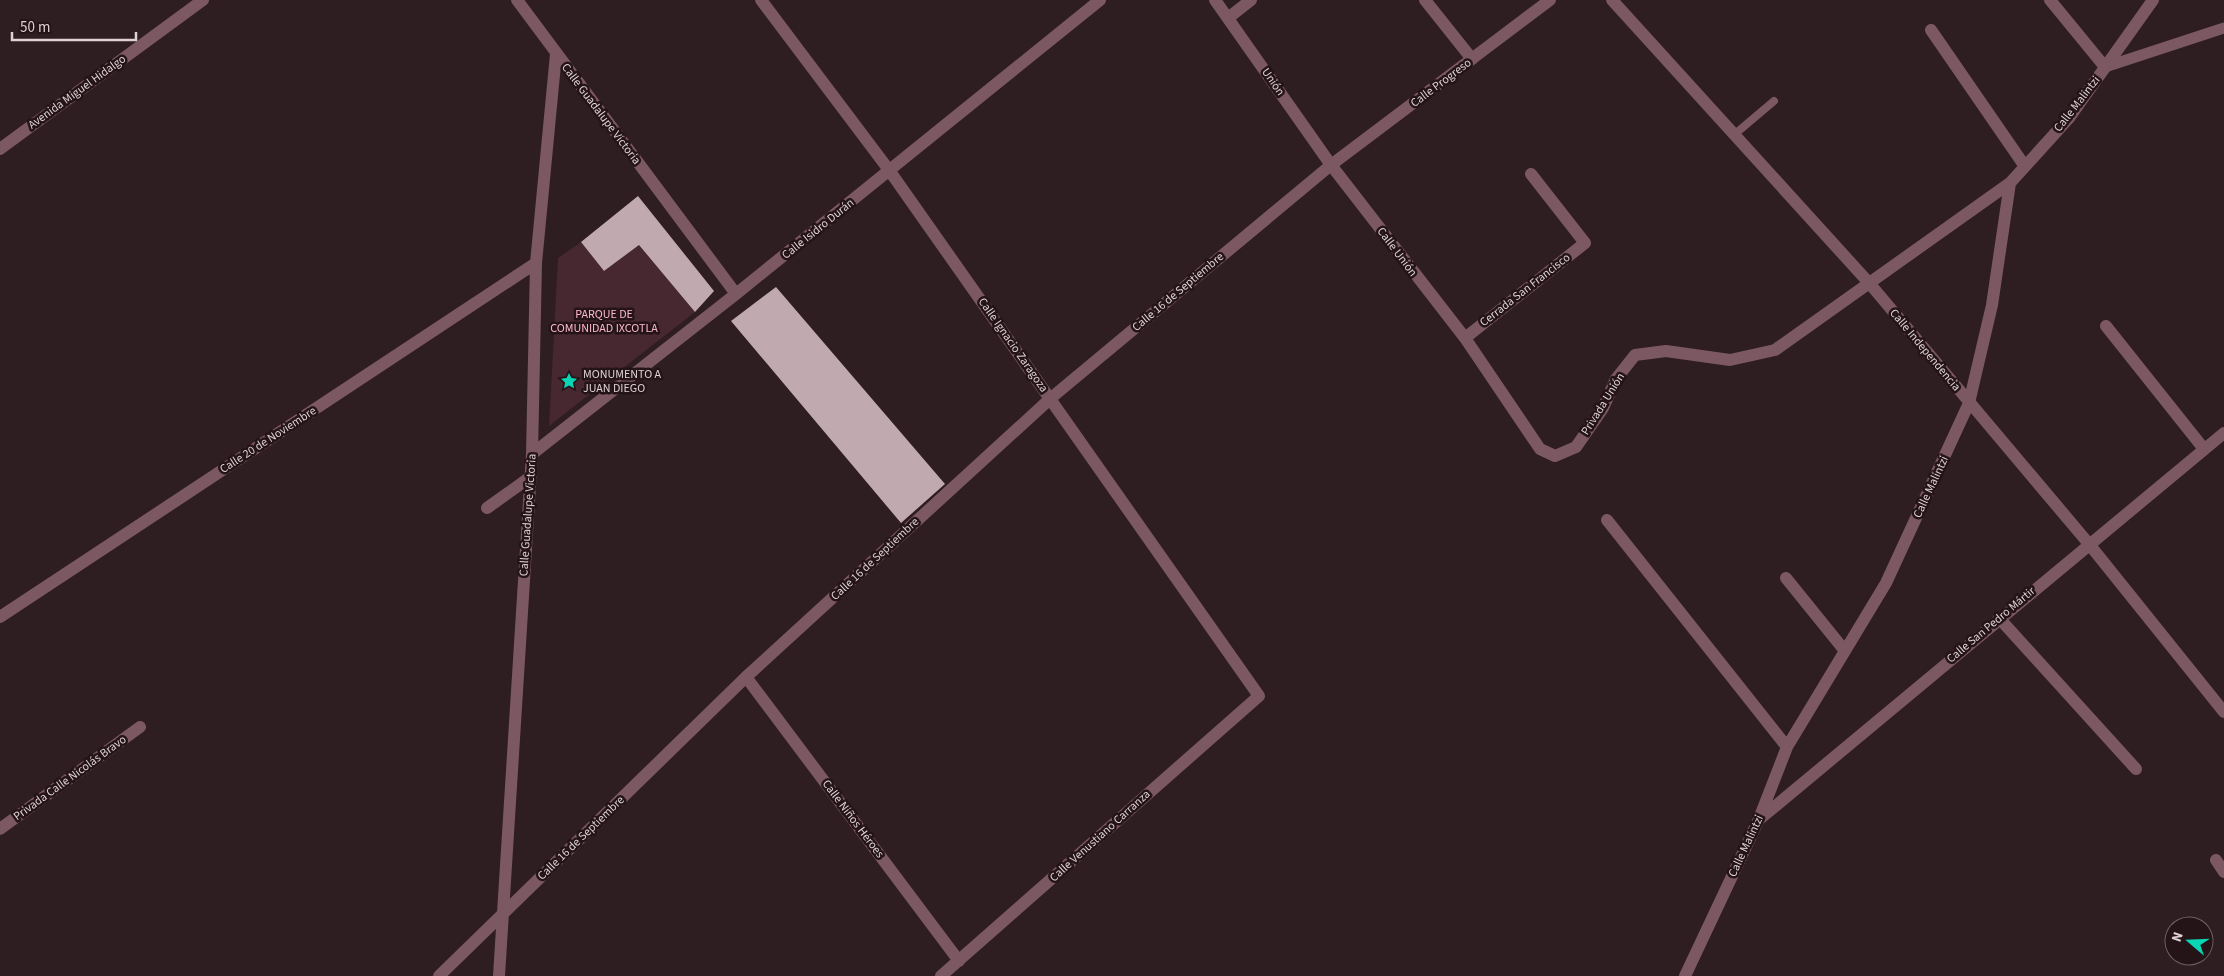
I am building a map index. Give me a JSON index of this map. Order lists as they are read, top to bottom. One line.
{"streets":{"street":["Unión","Calle Progreso","Avenida Miguel Hidalgo","Calle Malintzi","Calle Guadalupe Victoria","Calle Isidro Durán","Calle Unión","Cerrada San Francisco","Calle 16 de Septiembre","Calle Ignacio Zaragoza","Calle Independencia","Privada Unión","Calle 20 de Noviembre","Calle San Pedro Mártir","Privada Calle Nicolás Bravo","Calle Niños Héroes","Calle Venustiano Carranza"]},"crossings":[["Unión","Calle Progreso"],["Unión","Calle Unión"],["Unión","Calle 16 de Septiembre"],["Calle Progreso","Calle Unión"],["Calle Progreso","Calle 16 de Septiembre"],["Calle Malintzi","Calle Independencia"],["Calle Malintzi","Privada Unión"],["Calle Malintzi","Calle San Pedro Mártir"],["Calle Guadalupe Victoria","Calle Isidro Durán"],["Calle Guadalupe Victoria","Calle 16 de Septiembre"],["Calle Guadalupe Victoria","Calle 20 de Noviembre"],["Calle Isidro Durán","Calle Ignacio Zaragoza"],["Calle Unión","Cerrada San Francisco"],["Calle Unión","Calle 16 de Septiembre"],["Calle Unión","Privada Unión"],["Cerrada San Francisco","Privada Unión"],["Calle 16 de Septiembre","Calle Ignacio Zaragoza"],["Calle 16 de Septiembre","Calle Niños Héroes"],["Calle Ignacio Zaragoza","Calle Venustiano Carranza"],["Calle Independencia","Privada Unión"],["Calle Independencia","Calle San Pedro Mártir"],["Calle Niños Héroes","Calle Venustiano Carranza"]],"parks":["PARQUE DE COMUNIDAD IXCOTLA"],"places":{"place":["MONUMENTO A JUAN DIEGO"]},"scale_bar":"50 m","north":"left"}
